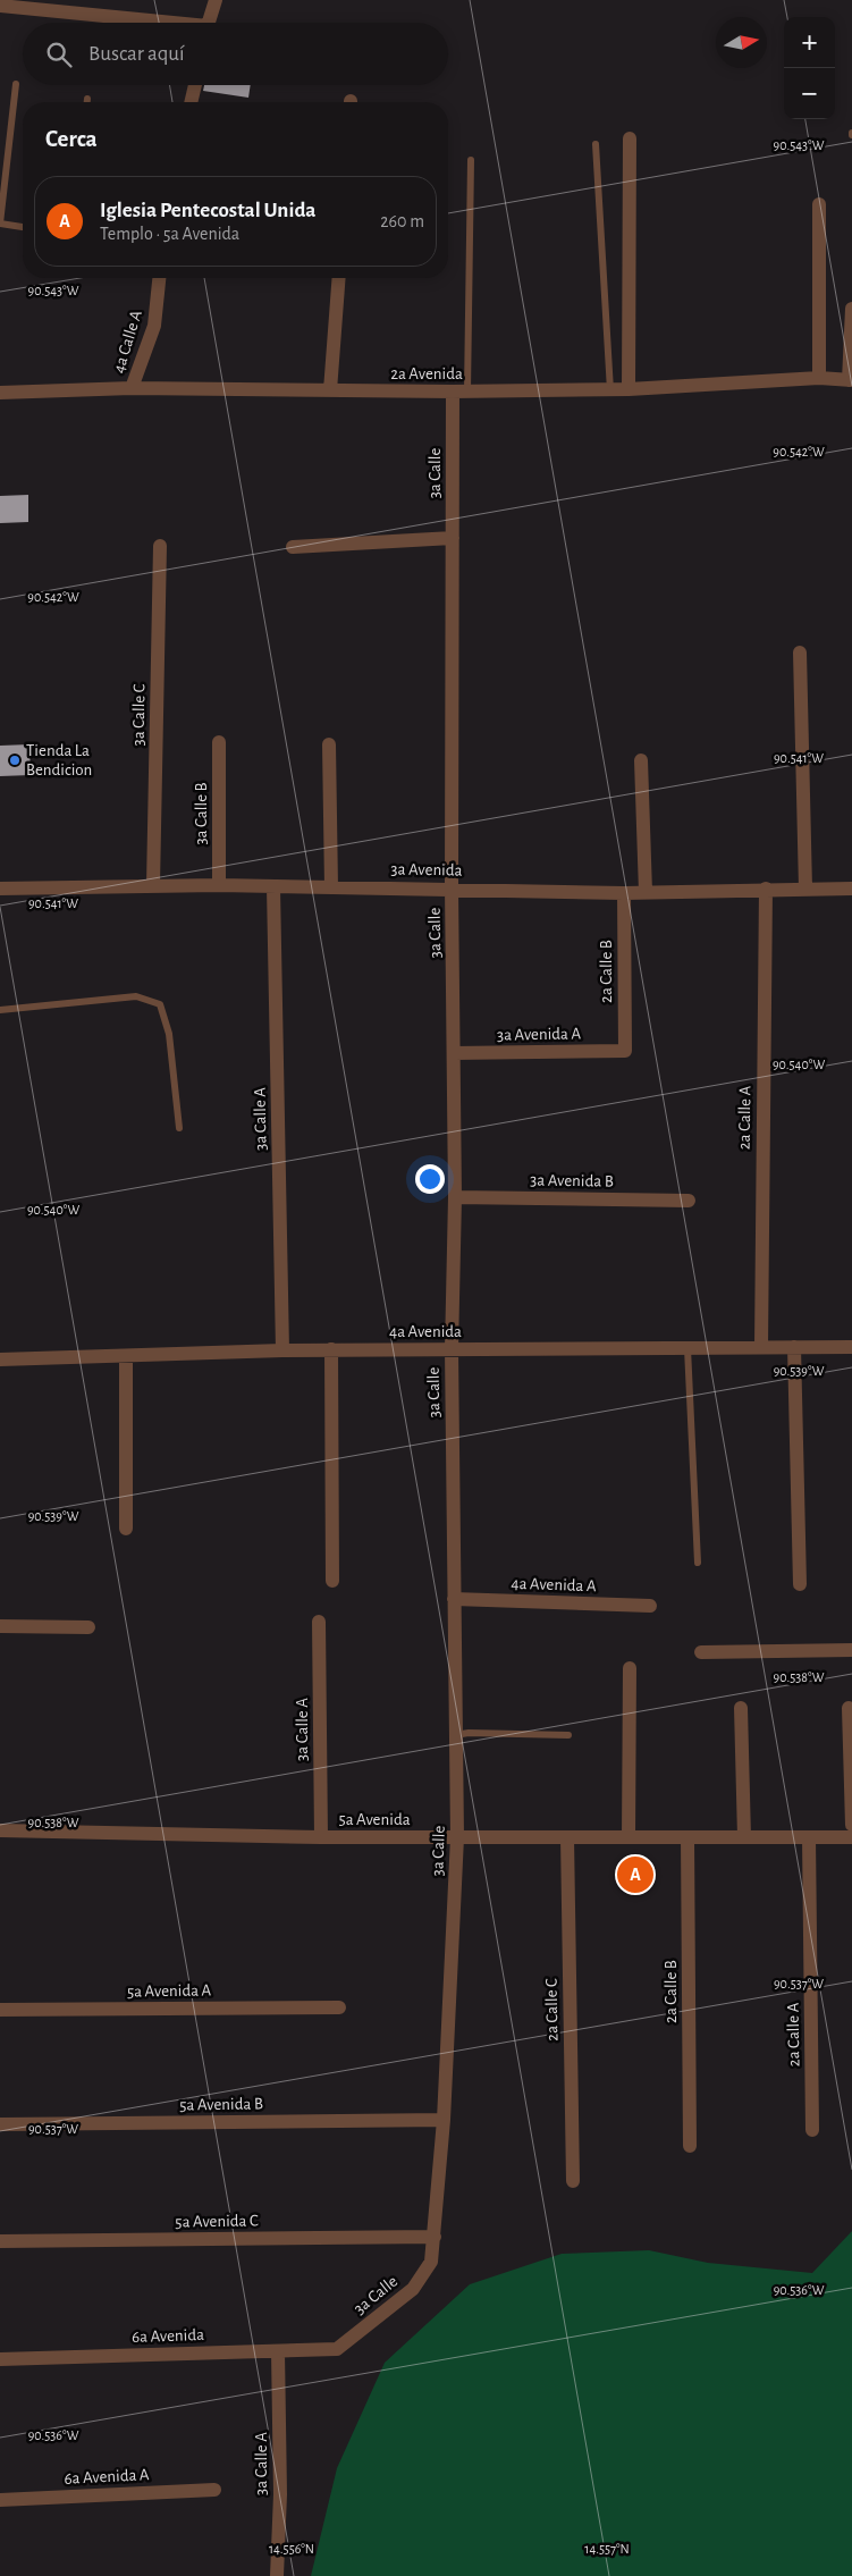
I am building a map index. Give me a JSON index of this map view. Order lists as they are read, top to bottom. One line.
{"streets":{"street":["4a Calle A","2a Avenida","3a Calle","3a Calle C","3a Calle B","3a Avenida","2a Calle B","3a Avenida A","2a Calle A","3a Calle A","3a Avenida B","4a Avenida","4a Avenida A","5a Avenida","5a Avenida A","2a Calle C","5a Avenida B","5a Avenida C","6a Avenida","6a Avenida A"]},"crossings":[["4a Calle A","2a Avenida"],["2a Avenida","3a Calle"],["3a Calle","3a Avenida"],["3a Calle","3a Avenida A"],["3a Calle","3a Avenida B"],["3a Calle","4a Avenida"],["3a Calle","4a Avenida A"],["3a Calle","5a Avenida"],["3a Calle","5a Avenida B"],["3a Calle","5a Avenida C"],["3a Calle","6a Avenida"],["3a Calle C","3a Avenida"],["3a Calle B","3a Avenida"],["3a Avenida","2a Calle B"],["3a Avenida","2a Calle A"],["3a Avenida","3a Calle A"],["2a Calle B","3a Avenida A"],["2a Calle B","5a Avenida"],["2a Calle A","4a Avenida"],["2a Calle A","5a Avenida"],["3a Calle A","4a Avenida"],["3a Calle A","5a Avenida"],["3a Calle A","6a Avenida"],["5a Avenida","2a Calle C"]],"places":["Tienda La Bendicion"],"north":"right","page":{"map_buttons":["+","−"],"search":"Buscar aquí","heading":"Cerca","list":[{"mark":"A","name":"Iglesia Pentecostal Unida","note":"Templo · 5a Avenida","value":"260 m"}],"pins":"A"},"coordinates":["90.543°W","90.542°W","90.541°W","90.540°W","90.539°W","90.538°W","90.537°W","90.536°W","14.556°N","14.557°N"]}
